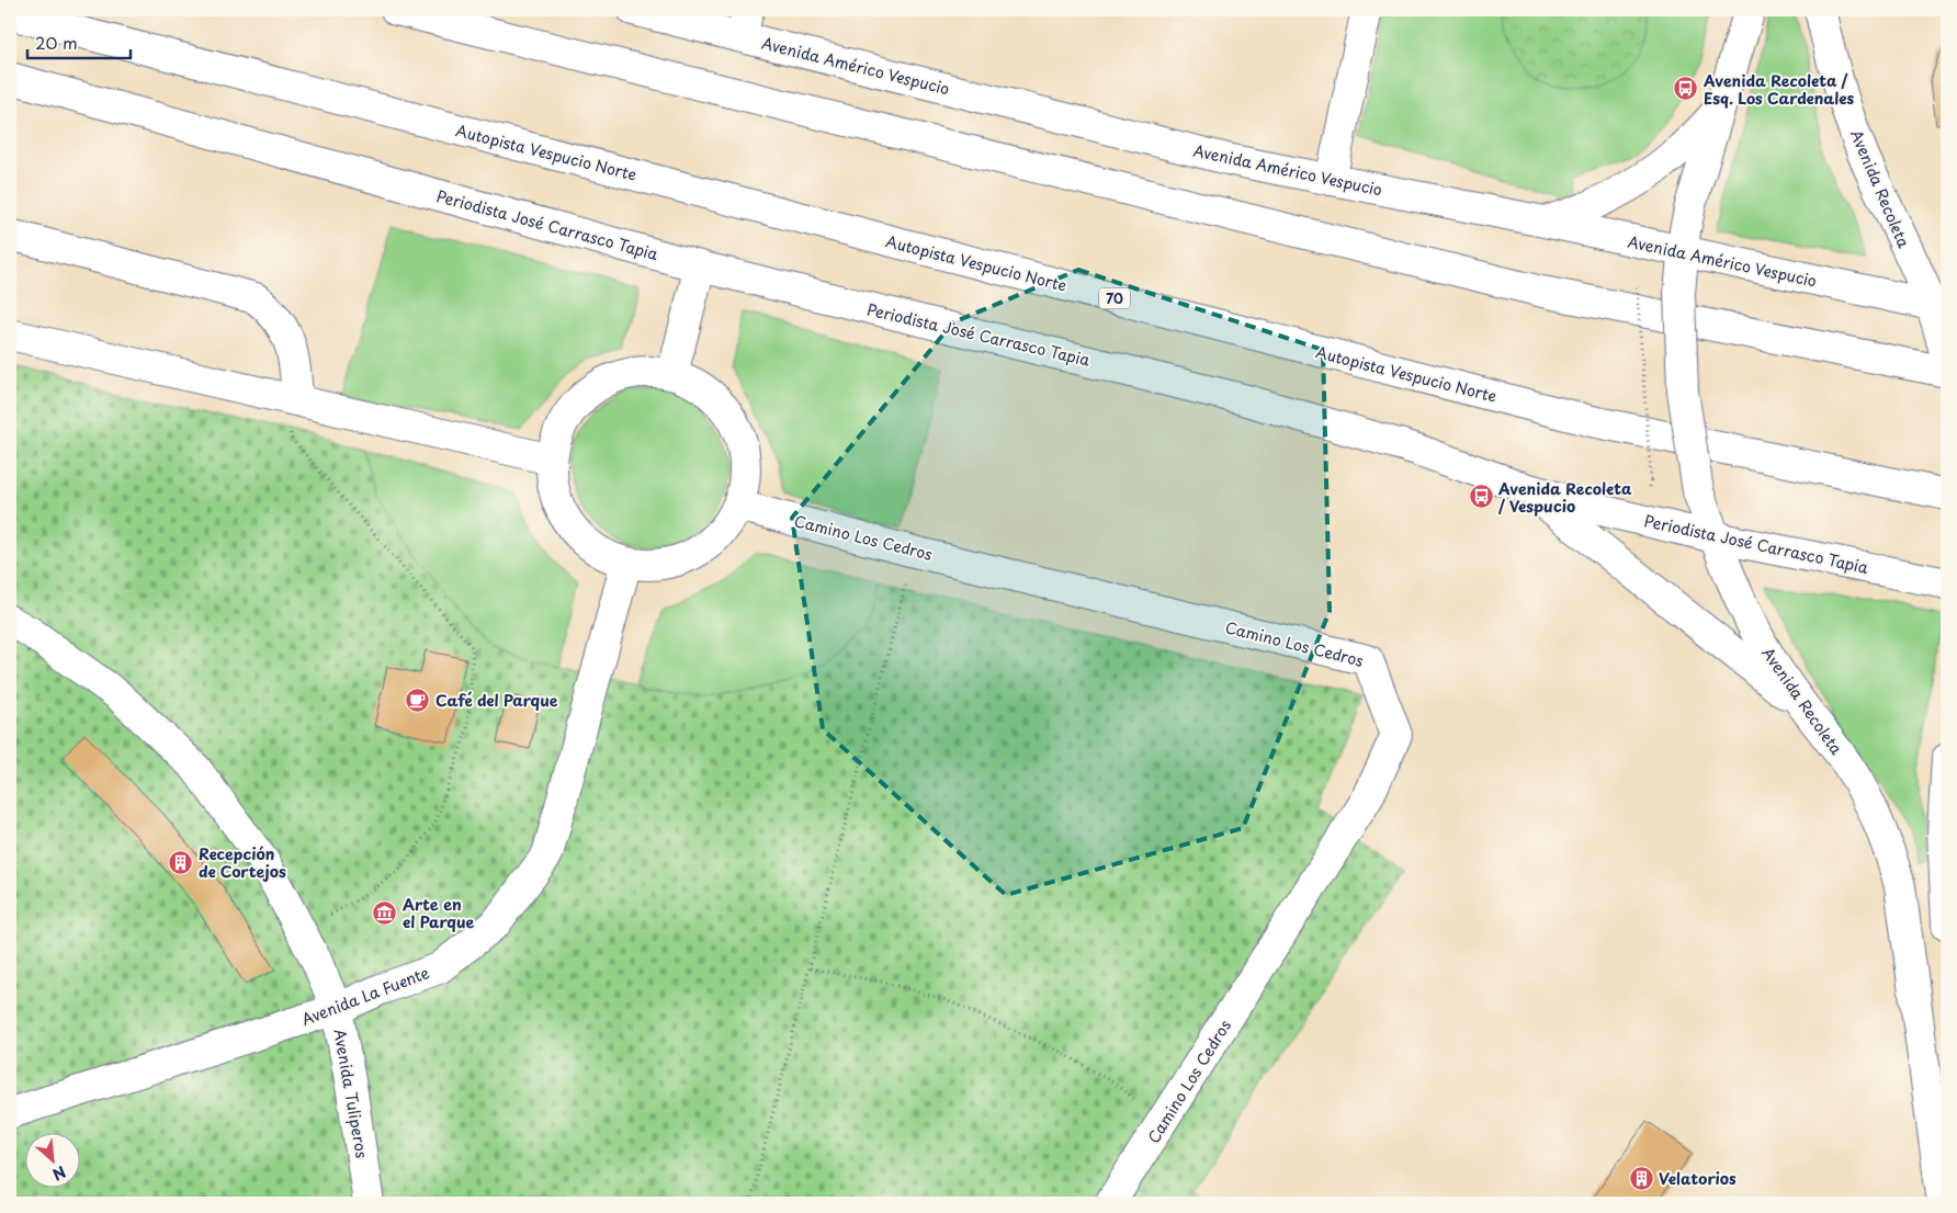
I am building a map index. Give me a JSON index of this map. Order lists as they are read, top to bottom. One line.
{"streets":{"main road":["Avenida Américo Vespucio","Autopista Vespucio Norte","Avenida Recoleta","Periodista José Carrasco Tapia","70","Camino Los Cedros","Avenida La Fuente","Avenida Tuliperos"]},"crossings":[["Avenida Américo Vespucio","Avenida Recoleta"],["Avenida Recoleta","Periodista José Carrasco Tapia"],["Camino Los Cedros","Avenida La Fuente"],["Avenida La Fuente","Avenida Tuliperos"]],"places":{"bus stop":["Avenida Recoleta / Esq. Los Cardenales","Avenida Recoleta / Vespucio"],"cafe":["Café del Parque"],"building":["Recepción de Cortejos","Velatorios"],"museum":["Arte en el Parque"]},"scale_bar":"20 m","north":"bottom right"}
